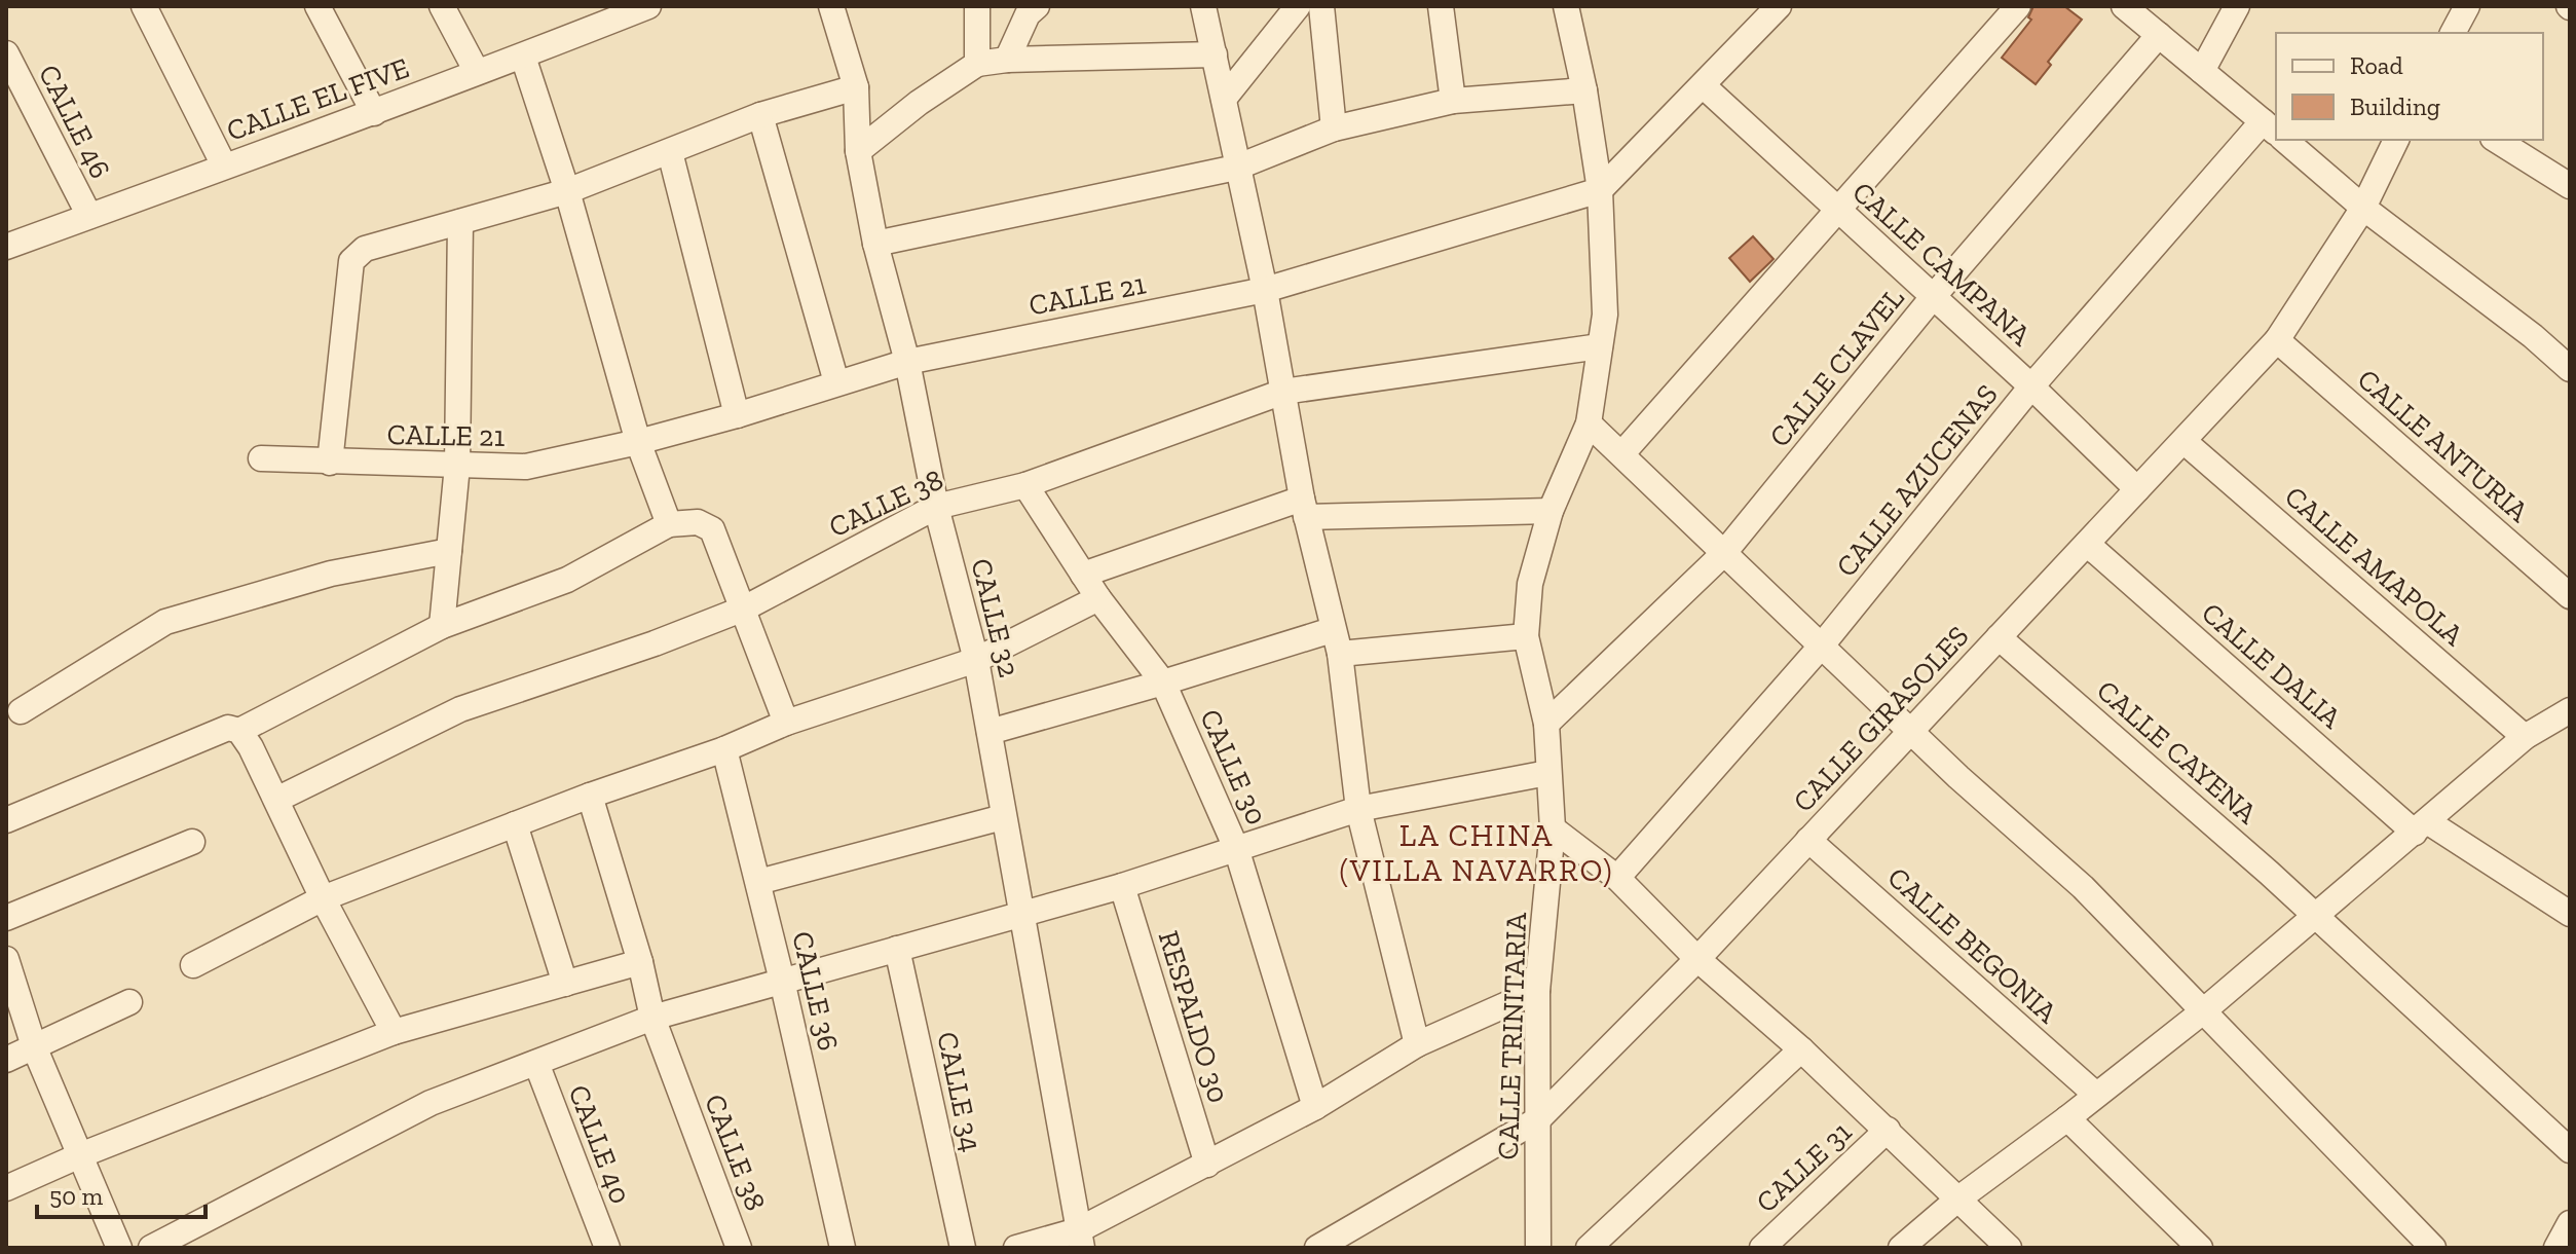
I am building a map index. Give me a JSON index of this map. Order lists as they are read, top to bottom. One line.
{"streets":{"street":["CALLE EL FIVE","CALLE 46","CALLE CAMPANA","CALLE 21","CALLE CLAVEL","CALLE ANTURIA","CALLE AZUCENAS","CALLE 38","CALLE AMAPOLA","CALLE 32","CALLE DALIA","CALLE GIRASOLES","CALLE CAYENA","CALLE 30","CALLE BEGONIA","CALLE 36","RESPALDO 30","CALLE TRINITARIA","CALLE 34","CALLE 40","CALLE 31"]},"crossings":[["CALLE EL FIVE","CALLE 46"],["CALLE CAMPANA","CALLE 21"],["CALLE CAMPANA","CALLE CLAVEL"],["CALLE CAMPANA","CALLE AZUCENAS"],["CALLE CAMPANA","CALLE GIRASOLES"],["CALLE 21","CALLE 32"],["CALLE 21","CALLE TRINITARIA"],["CALLE CLAVEL","CALLE TRINITARIA"],["CALLE ANTURIA","CALLE GIRASOLES"],["CALLE 38","CALLE 32"],["CALLE 38","CALLE 30"],["CALLE 38","CALLE TRINITARIA"],["CALLE AMAPOLA","CALLE GIRASOLES"],["CALLE DALIA","CALLE GIRASOLES"],["CALLE GIRASOLES","CALLE CAYENA"],["CALLE GIRASOLES","CALLE BEGONIA"],["CALLE GIRASOLES","CALLE TRINITARIA"]],"districts":["LA CHINA (VILLA NAVARRO)"],"legend":["Road","Building"],"scale_bar":"50 m"}
